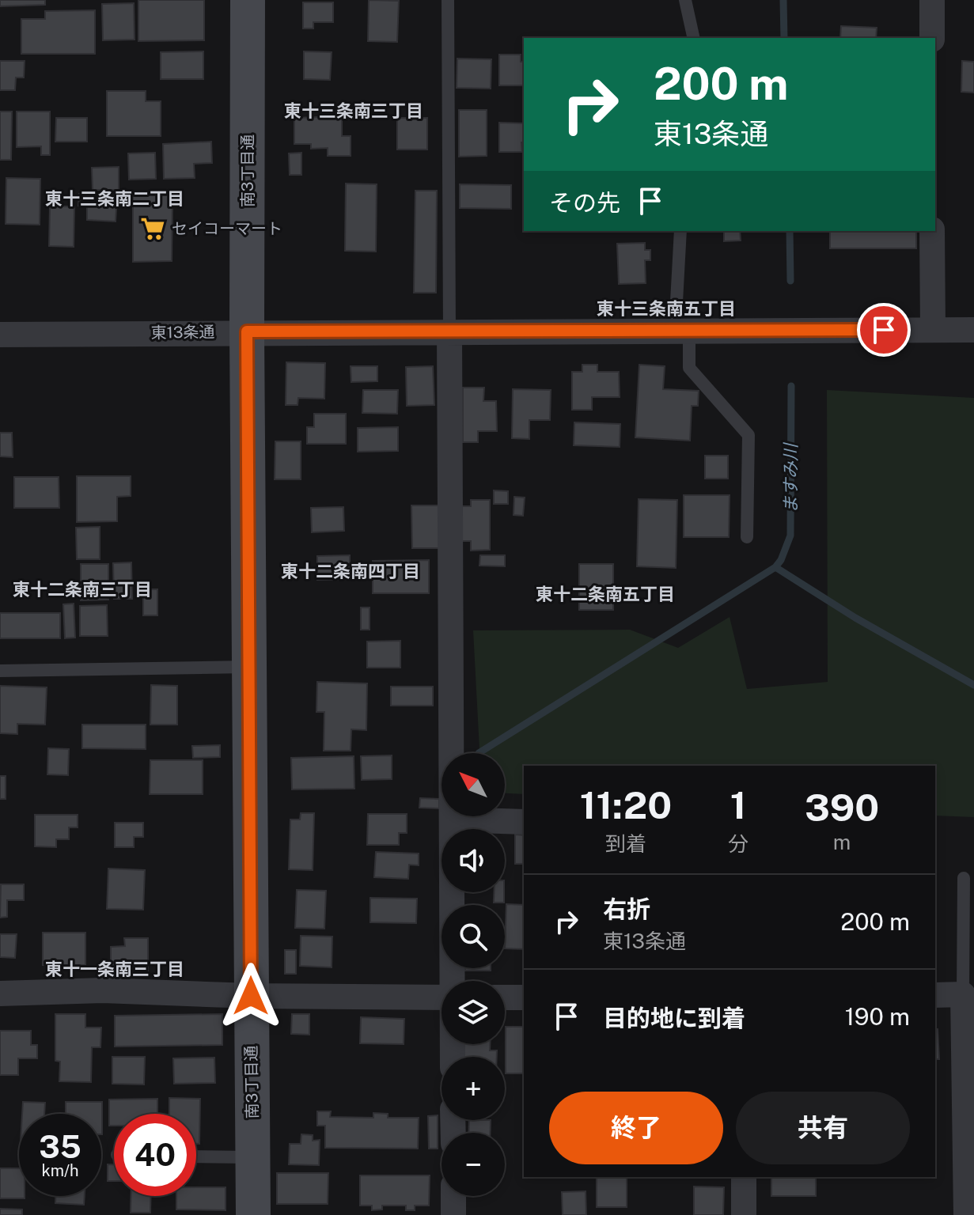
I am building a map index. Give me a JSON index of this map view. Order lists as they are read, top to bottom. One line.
{"streets":{"street":["南3丁目通","東13条通"]},"crossings":[["南3丁目通","東13条通"]],"districts":["東十三条南三丁目","東十三条南二丁目","東十三条南五丁目","東十二条南四丁目","東十二条南三丁目","東十二条南五丁目","東十一条南三丁目"],"water":["ますみ川"],"places":{"supermarket":["セイコーマート"]},"north":"top left","page":{"turn":["200 m","東13条通"],"then":"その先","map_buttons":["+","−"],"eta":["11:20","到着","1","分","390","m"],"list":[{"name":"右折","note":"東13条通","value":"200 m"},{"name":"目的地に到着","value":"190 m"}],"buttons":["終了","共有"],"speed":"35 km/h","limit":"40"}}
